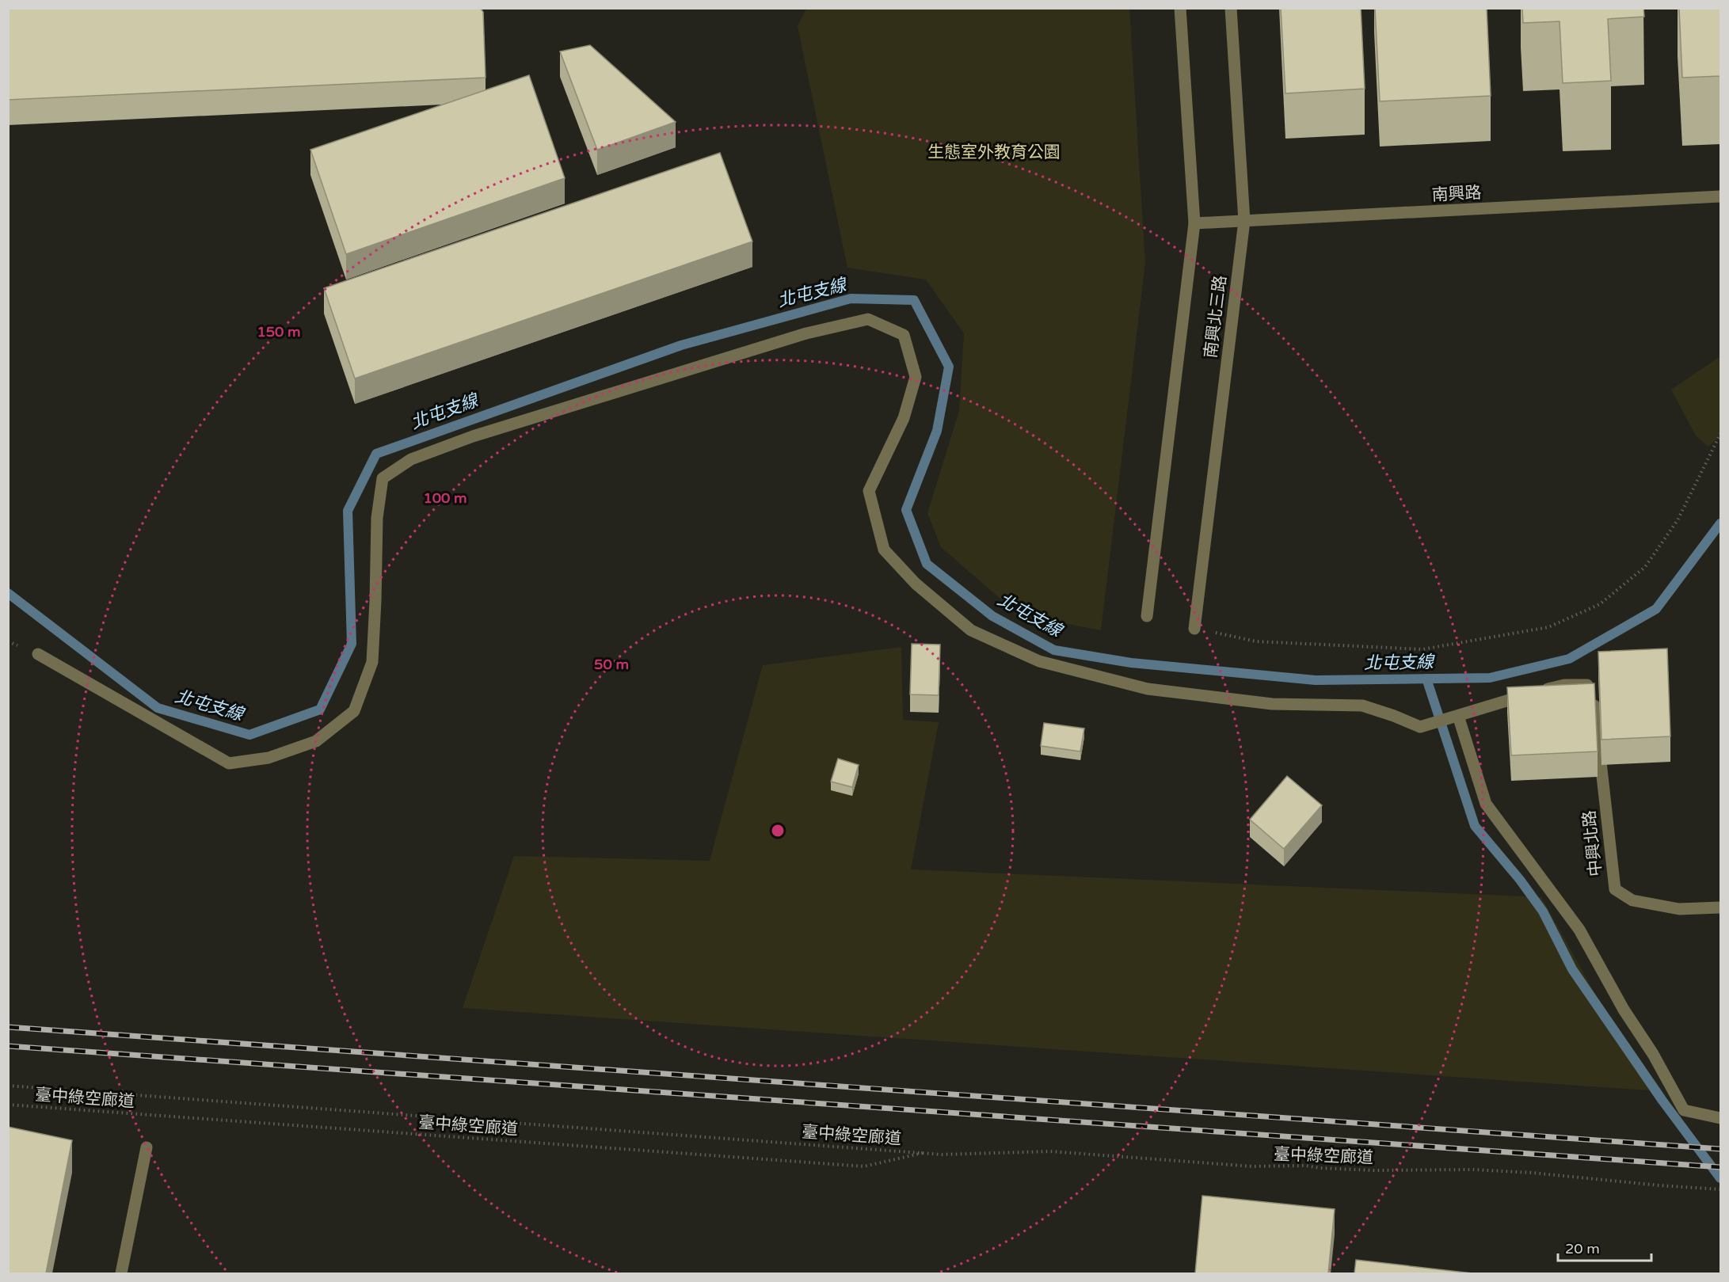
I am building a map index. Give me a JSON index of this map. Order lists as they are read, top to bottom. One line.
{"streets":{"street":["南興路","南興北三路","中興北路"],"path":["臺中綠空廊道"]},"crossings":[["南興路","南興北三路"]],"water":["北屯支線"],"parks":["生態室外教育公園"],"scale_bar":"20 m","rings":["150 m","100 m","50 m"]}
